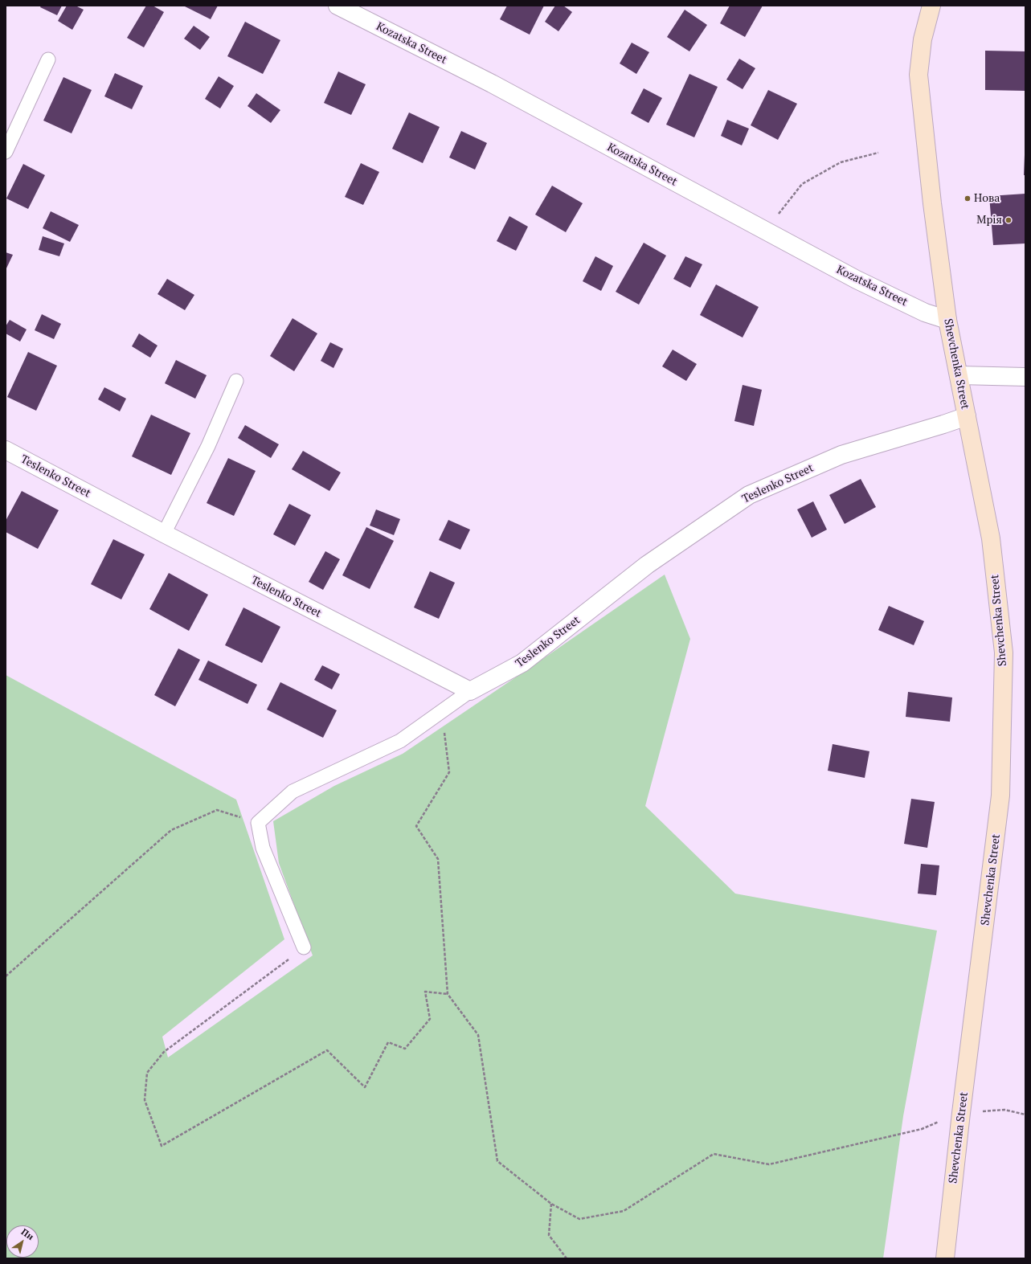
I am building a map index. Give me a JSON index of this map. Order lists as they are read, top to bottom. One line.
{"streets":{"street":["Kozatska Street","Shevchenka Street","Teslenko Street"]},"crossings":[["Kozatska Street","Shevchenka Street"],["Shevchenka Street","Teslenko Street"]],"places":["Нова","Мрія"],"north":"top right"}
